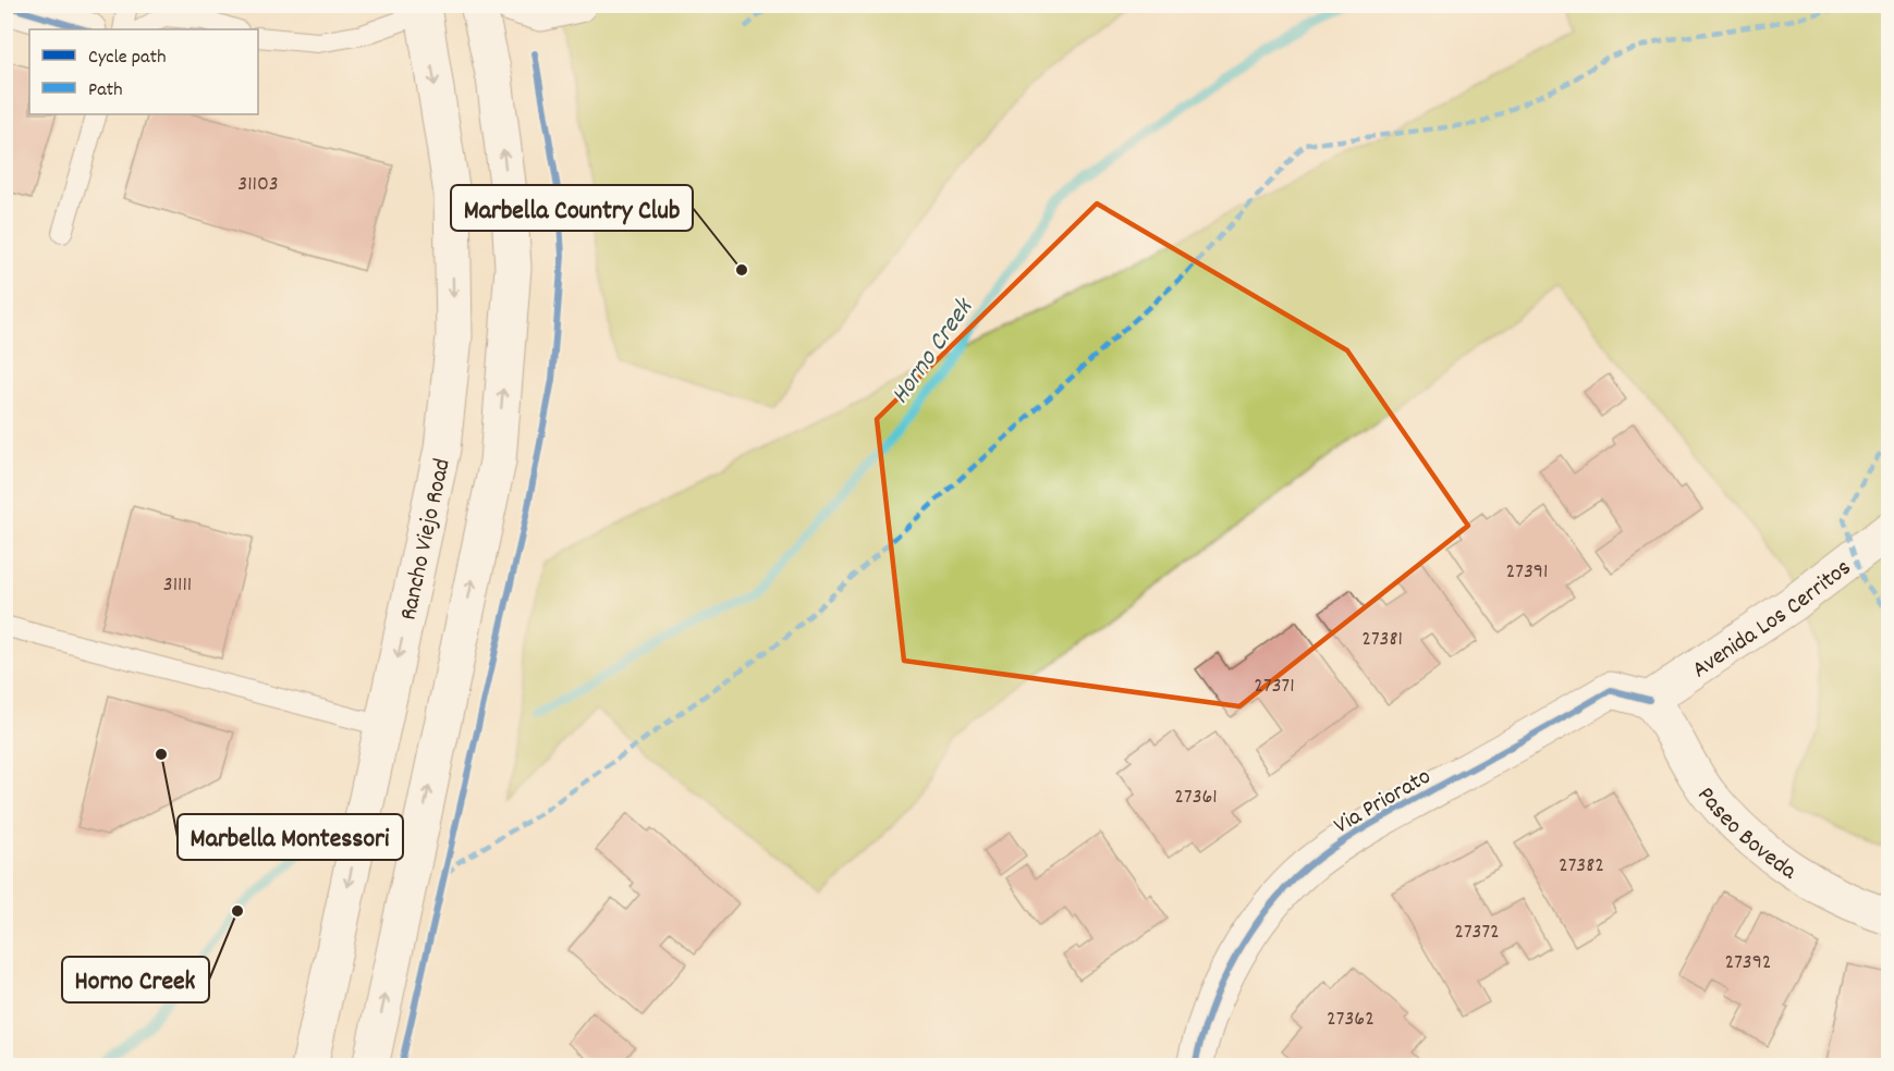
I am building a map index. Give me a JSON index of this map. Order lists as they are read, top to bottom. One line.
{"streets":{"main road":["Rancho Viejo Road","Avenida Los Cerritos","Via Priorato","Paseo Boveda"]},"crossings":[["Avenida Los Cerritos","Via Priorato"],["Avenida Los Cerritos","Paseo Boveda"],["Via Priorato","Paseo Boveda"]],"water":["Horno Creek"],"places":["Marbella Country Club","Marbella Montessori","Horno Creek"],"house_numbers":["31103","27391","31111","27381","27371","27361","27382","27372","27392","27362"],"legend":["Cycle path","Path"]}
